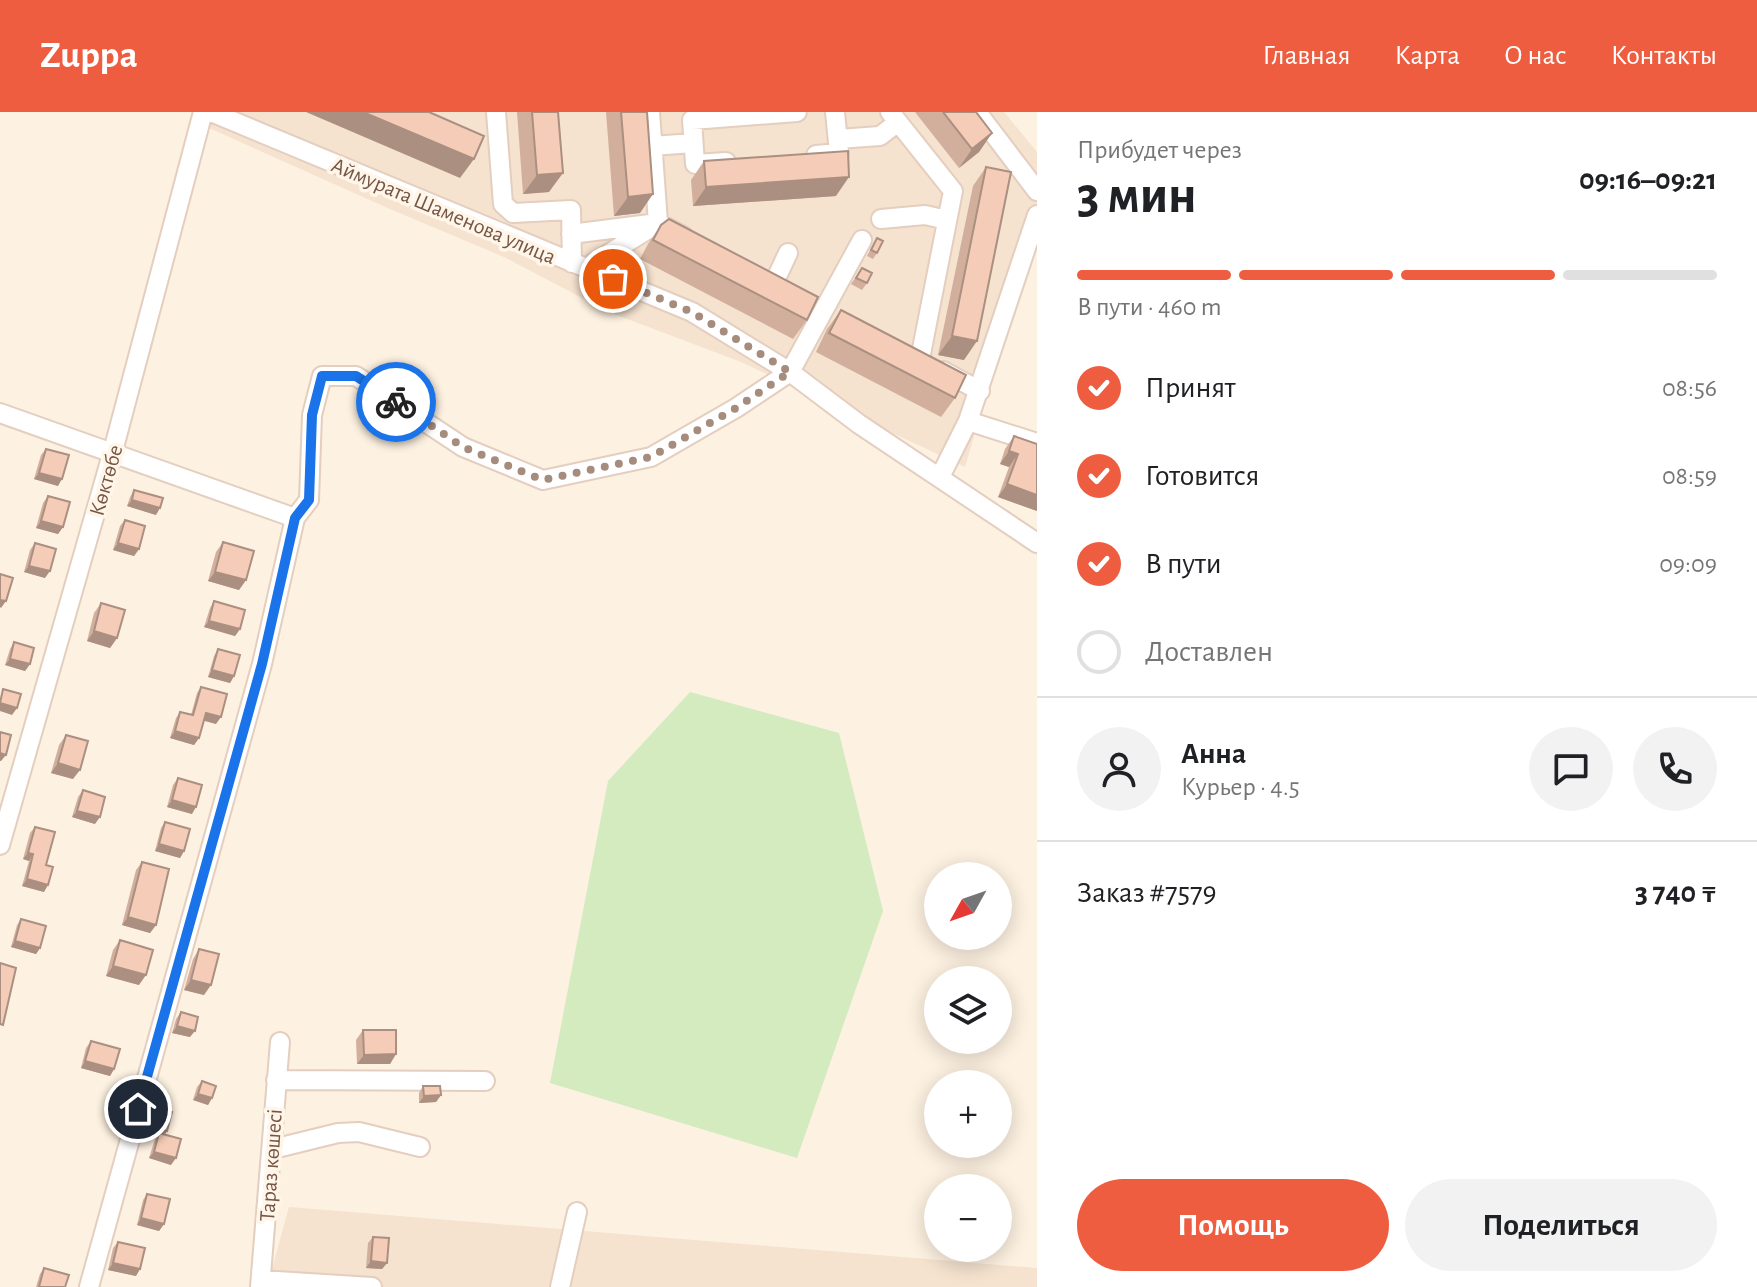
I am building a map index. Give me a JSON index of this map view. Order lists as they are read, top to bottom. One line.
{"streets":{"street":["Аймурата Шаменова улица","Көктөбе","Тараз көшесі"]},"north":"bottom left","page":{"header":"Zuppa","nav":["Главная","Карта","О нас","Контакты"],"heading":["3 мин","Прибудет через","09:16–09:21"],"panel":["Анна","Курьер · 4.5","Заказ #7579","3 740 ₸"],"bar":"В пути · 460 m","list":[["Принят","08:56"],["Готовится","08:59"],["В пути","09:09"],"Доставлен"],"map_buttons":["+","−"],"buttons":["Помощь","Поделиться"]}}
